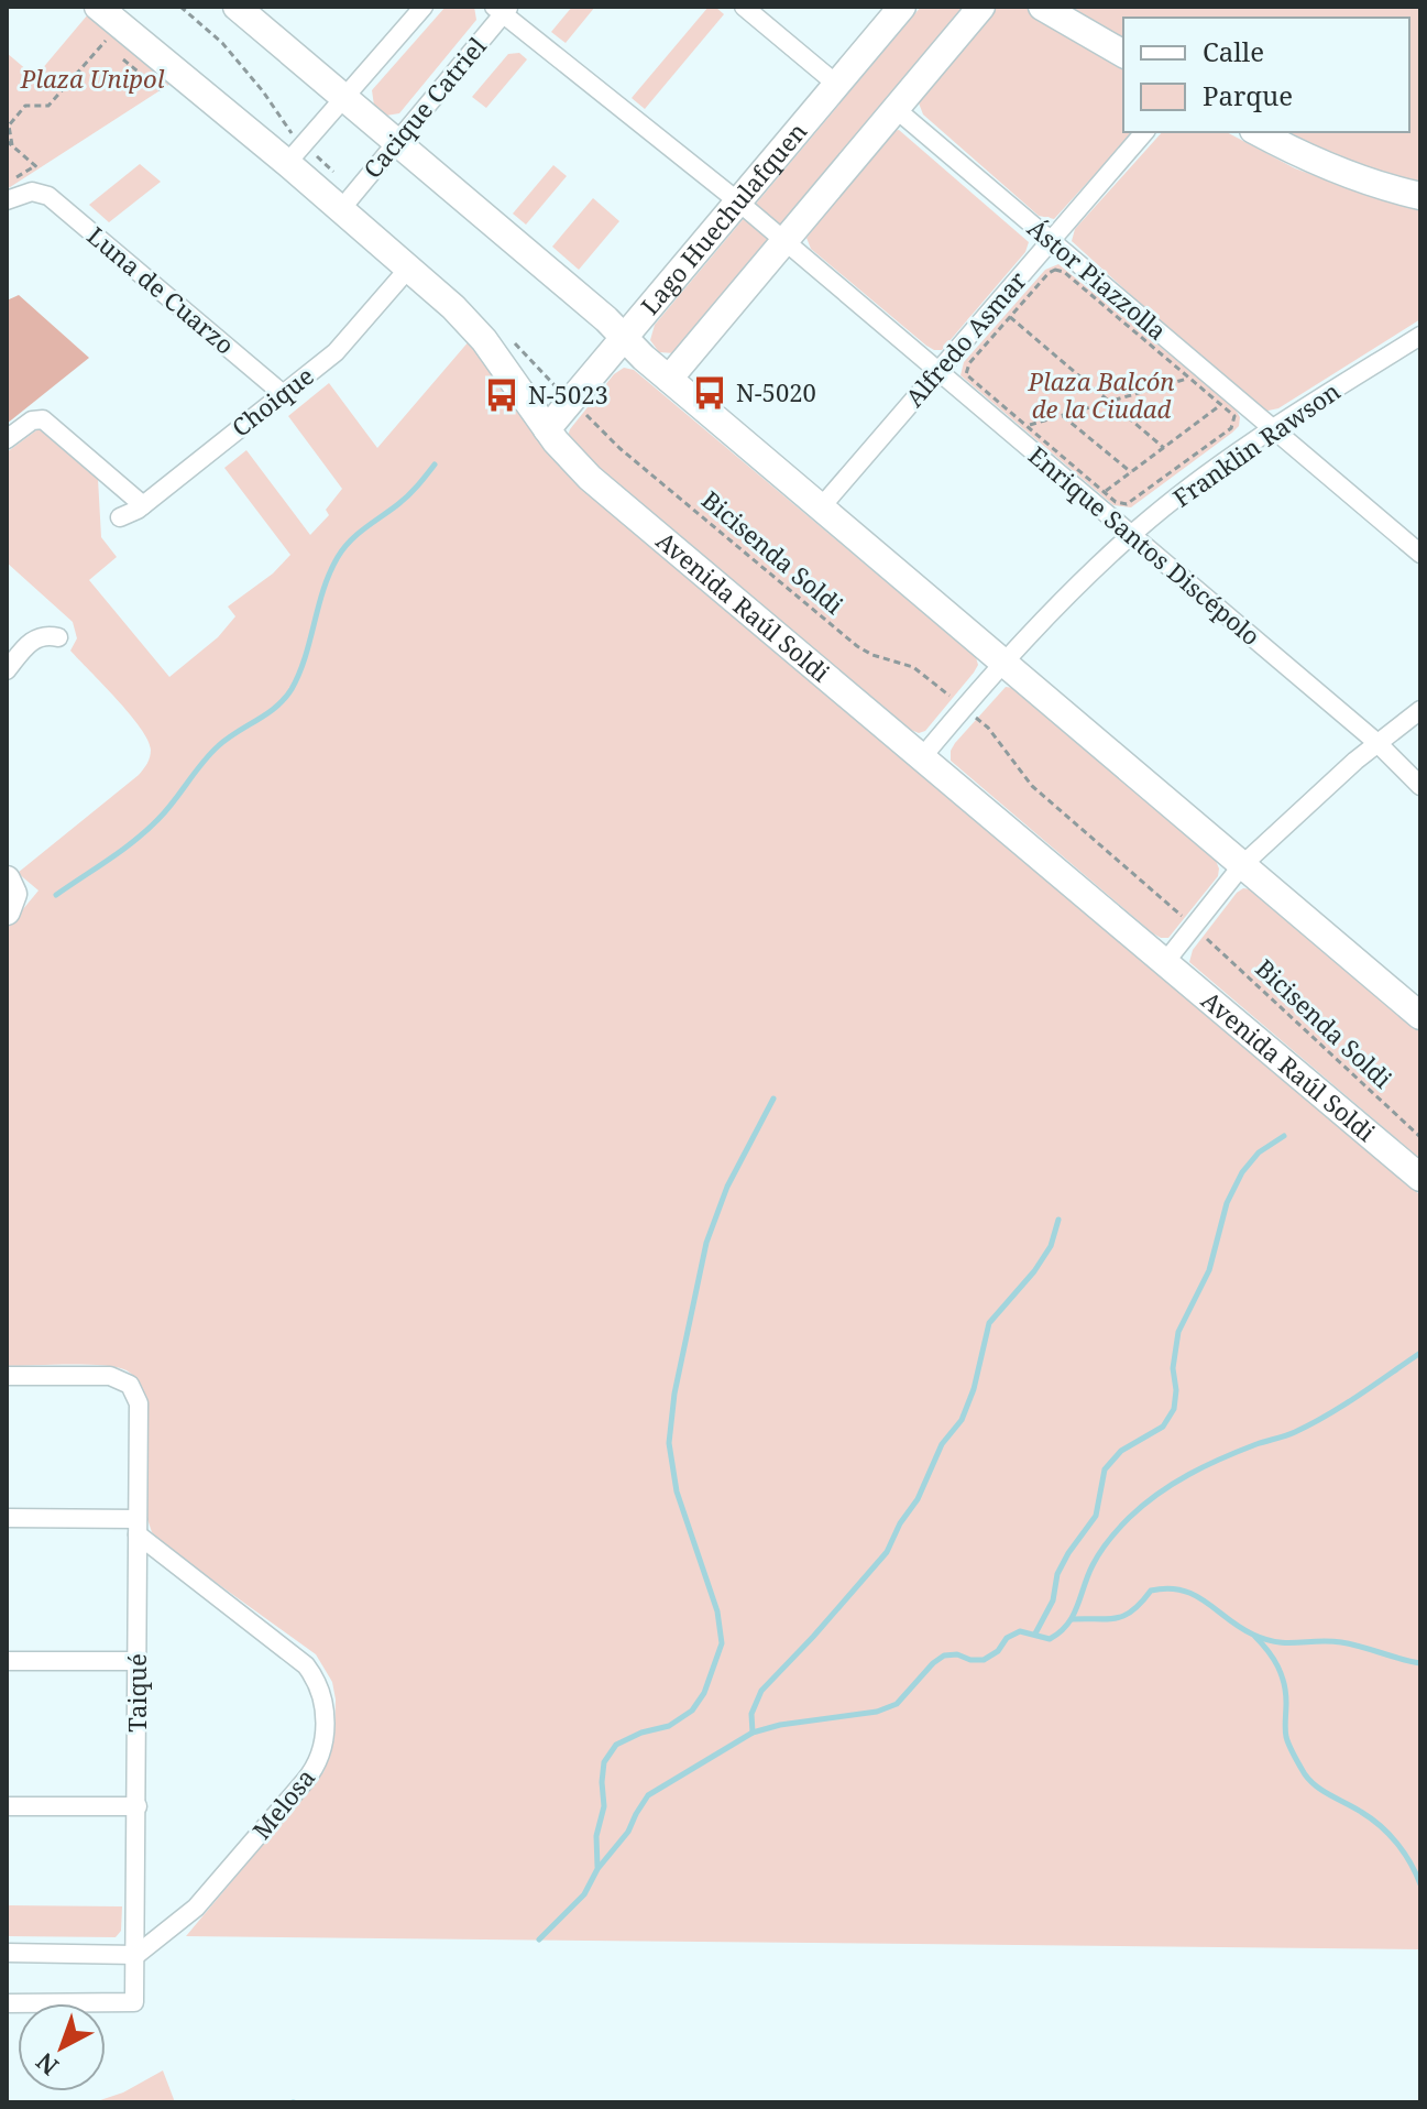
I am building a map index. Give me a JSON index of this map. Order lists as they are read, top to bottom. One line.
{"streets":{"main road":["Lago Huechulafquen","Avenida Raúl Soldi"],"street":["Cacique Catriel","Ástor Piazzolla","Luna de Cuarzo","Alfredo Asmar","Choique","Franklin Rawson","Enrique Santos Discépolo","Taiqué","Melosa"],"path":["Bicisenda Soldi"]},"crossings":[["Cacique Catriel","Avenida Raúl Soldi"],["Lago Huechulafquen","Enrique Santos Discépolo"],["Lago Huechulafquen","Avenida Raúl Soldi"],["Ástor Piazzolla","Alfredo Asmar"],["Ástor Piazzolla","Franklin Rawson"],["Luna de Cuarzo","Choique"],["Alfredo Asmar","Enrique Santos Discépolo"],["Choique","Avenida Raúl Soldi"],["Franklin Rawson","Enrique Santos Discépolo"],["Franklin Rawson","Avenida Raúl Soldi"],["Taiqué","Melosa"]],"parks":["Plaza Unipol","Plaza Balcón de la Ciudad"],"places":{"bus stop":["N-5020","N-5023"]},"legend":["Calle","Parque"],"north":"bottom left"}
